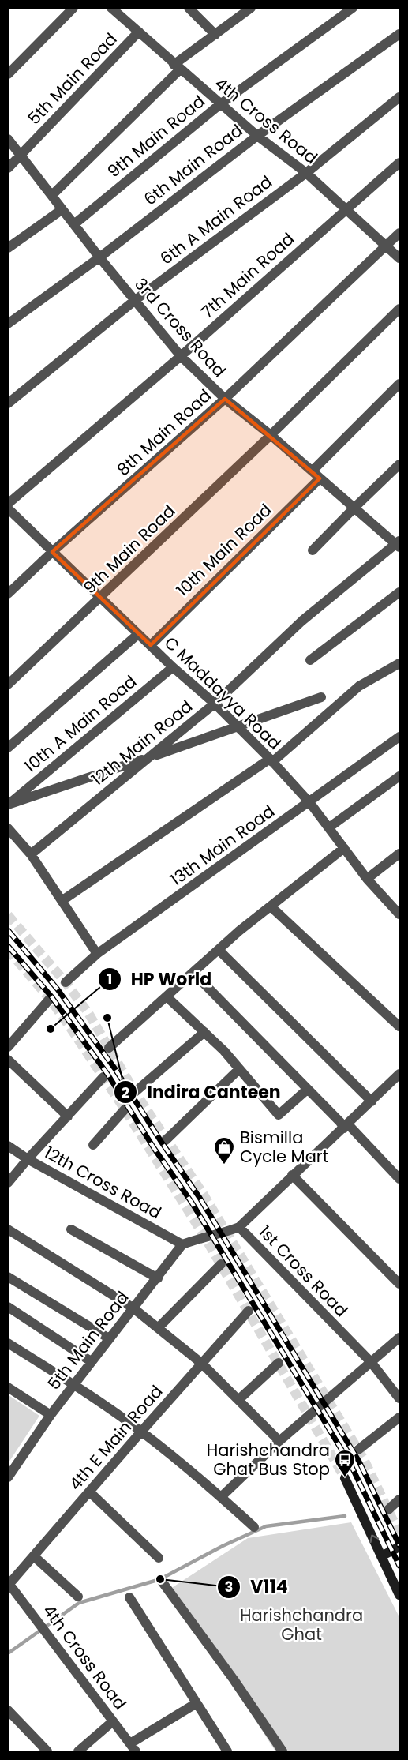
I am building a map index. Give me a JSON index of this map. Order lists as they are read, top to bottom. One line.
{"streets":{"street":["5th Main Road","4th Cross Road","9th Main Road","6th Main Road","6th A Main Road","7th Main Road","3rd Cross Road","8th Main Road","10th Main Road","C Maddayya Road","10th A Main Road","12th Main Road","13th Main Road","12th Cross Road","1st Cross Road","4th E Main Road"]},"crossings":[["5th Main Road","4th Cross Road"],["5th Main Road","3rd Cross Road"],["5th Main Road","12th Cross Road"],["5th Main Road","1st Cross Road"],["4th Cross Road","9th Main Road"],["4th Cross Road","6th Main Road"],["4th Cross Road","6th A Main Road"],["4th Cross Road","7th Main Road"],["4th Cross Road","8th Main Road"],["4th Cross Road","4th E Main Road"],["9th Main Road","3rd Cross Road"],["9th Main Road","C Maddayya Road"],["6th Main Road","3rd Cross Road"],["6th A Main Road","3rd Cross Road"],["7th Main Road","3rd Cross Road"],["3rd Cross Road","8th Main Road"],["3rd Cross Road","10th Main Road"],["3rd Cross Road","12th Main Road"],["8th Main Road","C Maddayya Road"],["10th Main Road","C Maddayya Road"],["C Maddayya Road","10th A Main Road"],["C Maddayya Road","12th Main Road"],["C Maddayya Road","13th Main Road"],["12th Cross Road","1st Cross Road"]],"parks":["Harishchandra Ghat"],"places":{"other":["Indira Canteen","HP World","V114"],"shop":["Bismilla Cycle Mart"],"bus stop":["Harishchandra Ghat Bus Stop"]}}
